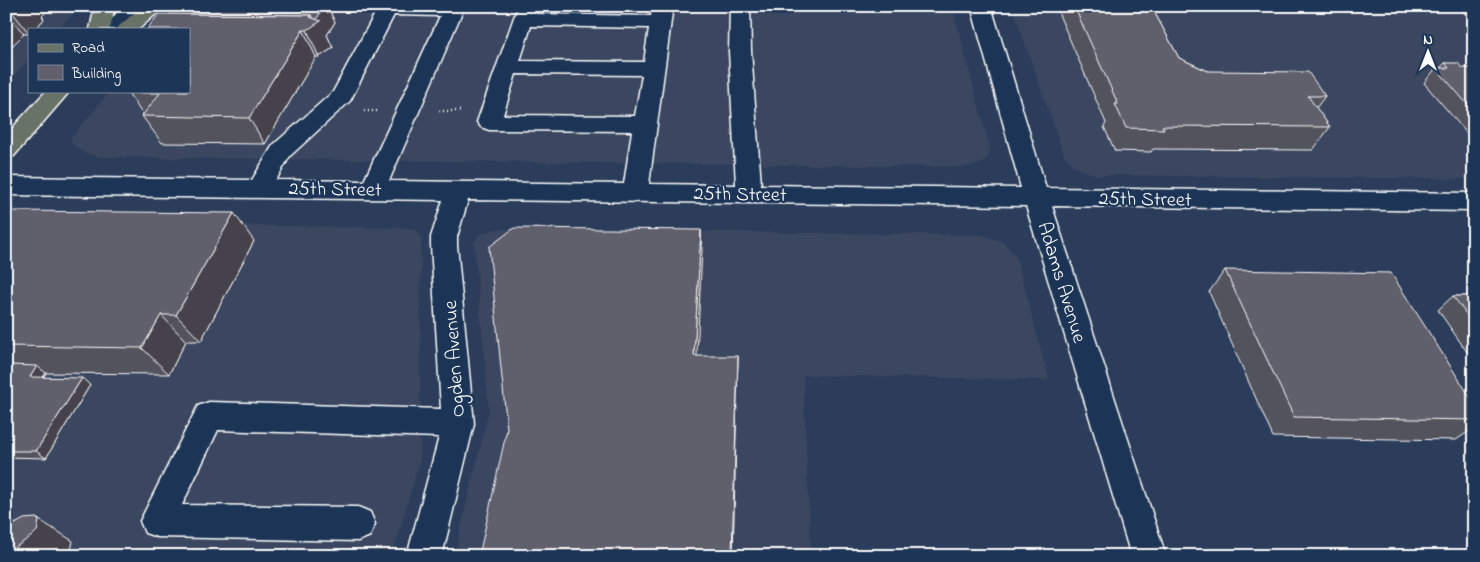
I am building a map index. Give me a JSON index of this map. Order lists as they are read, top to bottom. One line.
{"streets":{"street":["25th Street","Adams Avenue","Ogden Avenue"]},"crossings":[["25th Street","Adams Avenue"],["25th Street","Ogden Avenue"]],"legend":["Road","Building"],"north":"top"}
